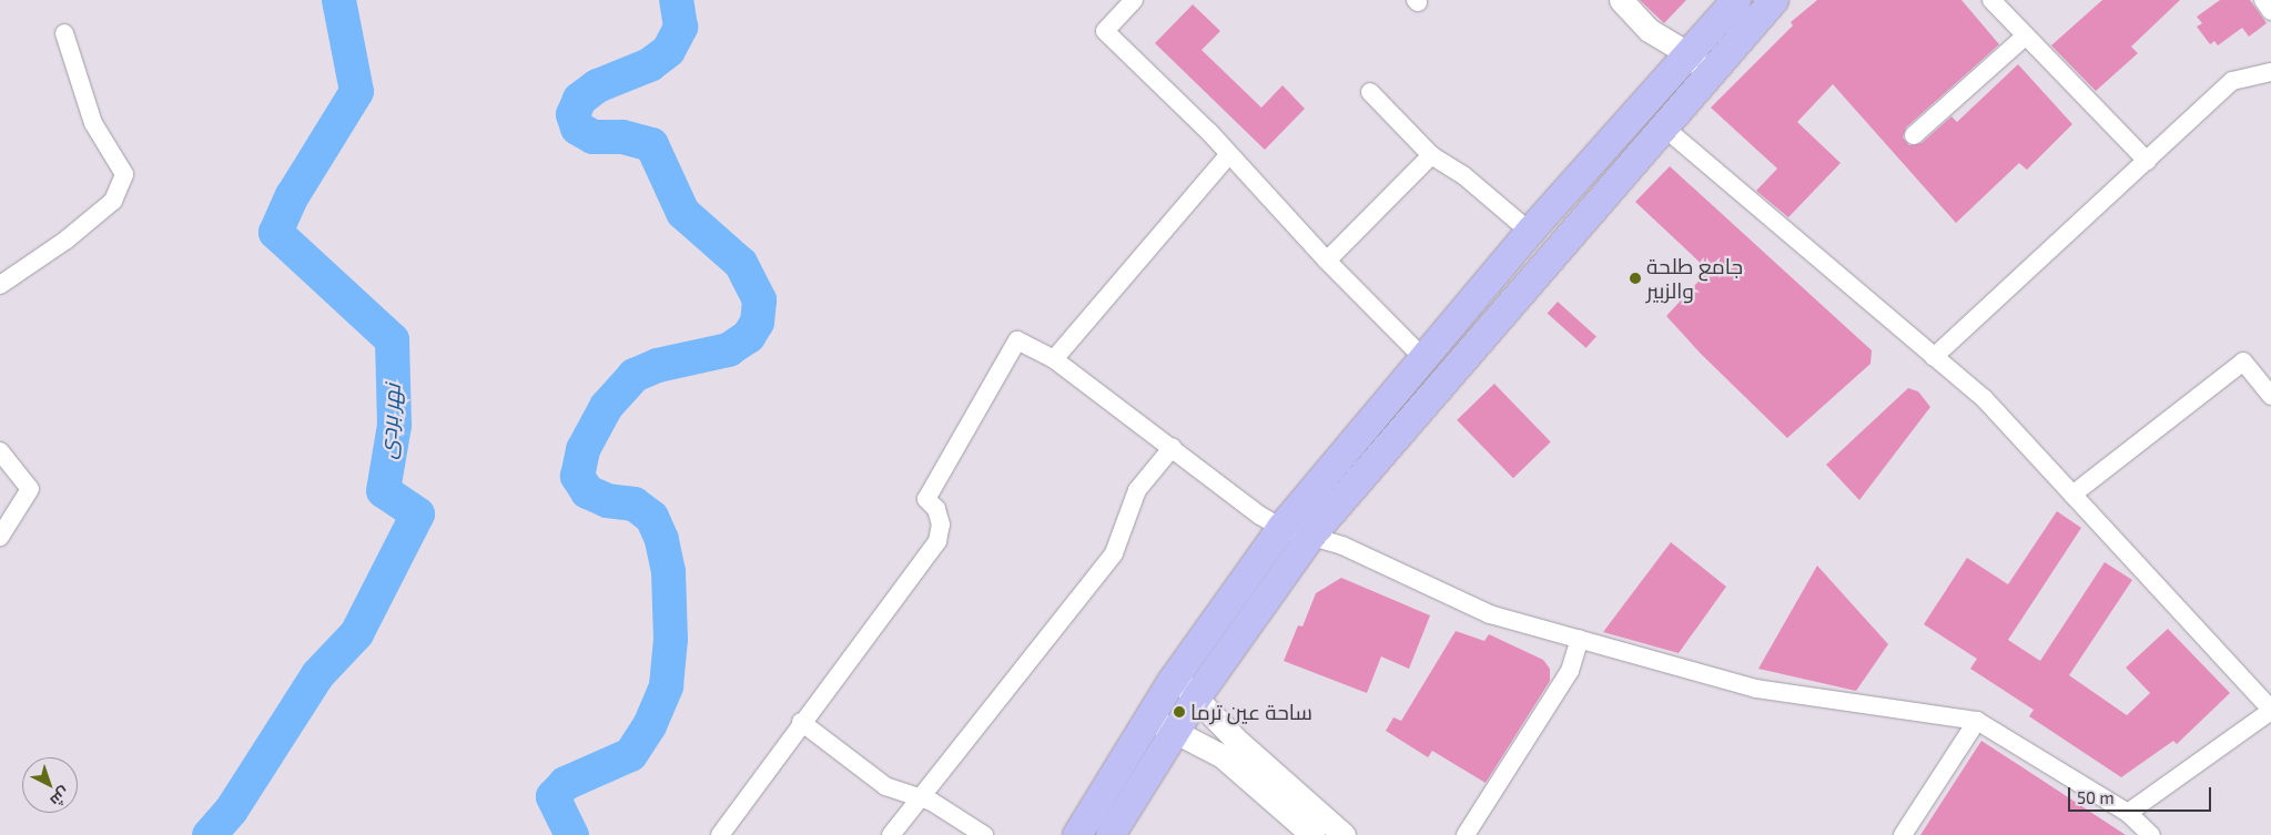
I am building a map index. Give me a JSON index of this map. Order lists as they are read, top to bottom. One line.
{"water":["نهر بردى"],"places":["جامع طلحة والزبير","ساحة عين ترما"],"scale_bar":"50 m","north":"bottom right"}
